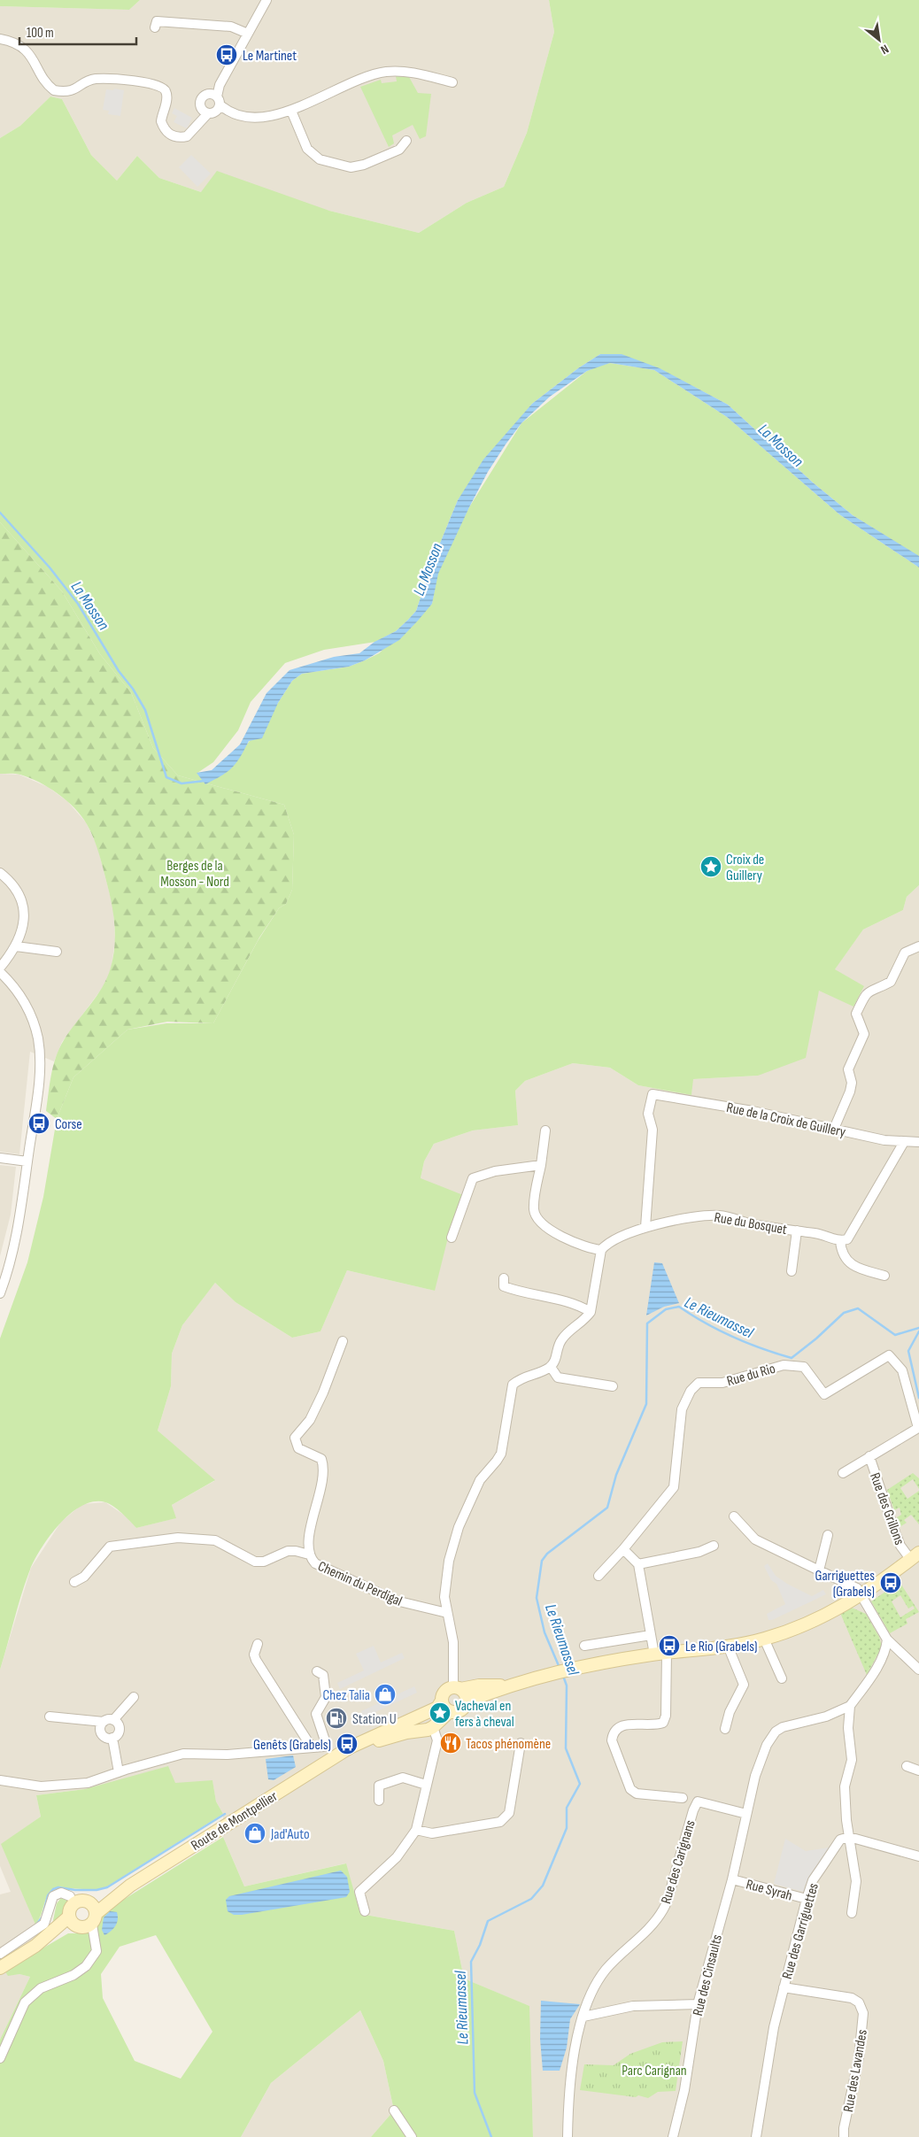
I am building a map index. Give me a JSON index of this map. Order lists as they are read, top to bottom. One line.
{"streets":{"street":["Rue de la Croix de Guillery","Rue du Bosquet","Rue du Rio","Rue des Grillons","Chemin du Perdigal","Route de Montpellier","Rue des Carignans","Rue Syrah","Rue des Garriguettes","Rue des Cinsaults","Rue des Lavandes"]},"crossings":[["Rue de la Croix de Guillery","Rue du Bosquet"],["Rue du Rio","Rue des Grillons"],["Rue des Carignans","Rue des Cinsaults"],["Rue Syrah","Rue des Garriguettes"],["Rue Syrah","Rue des Cinsaults"],["Rue des Garriguettes","Rue des Lavandes"]],"water":["La Mosson","Le Rieumassel"],"parks":["Berges de la Mosson - Nord","Parc Carignan"],"places":{"bus stop":["Le Martinet","Corse","Garriguettes (Grabels)","Le Rio (Grabels)","Genêts (Grabels)"],"place":["Croix de Guillery","Vacheval en fers à cheval"],"shop":["Chez Talia","Jad'Auto"],"fuel station":["Station U"],"restaurant":["Tacos phénomène"]},"scale_bar":"100 m","north":"bottom right"}
